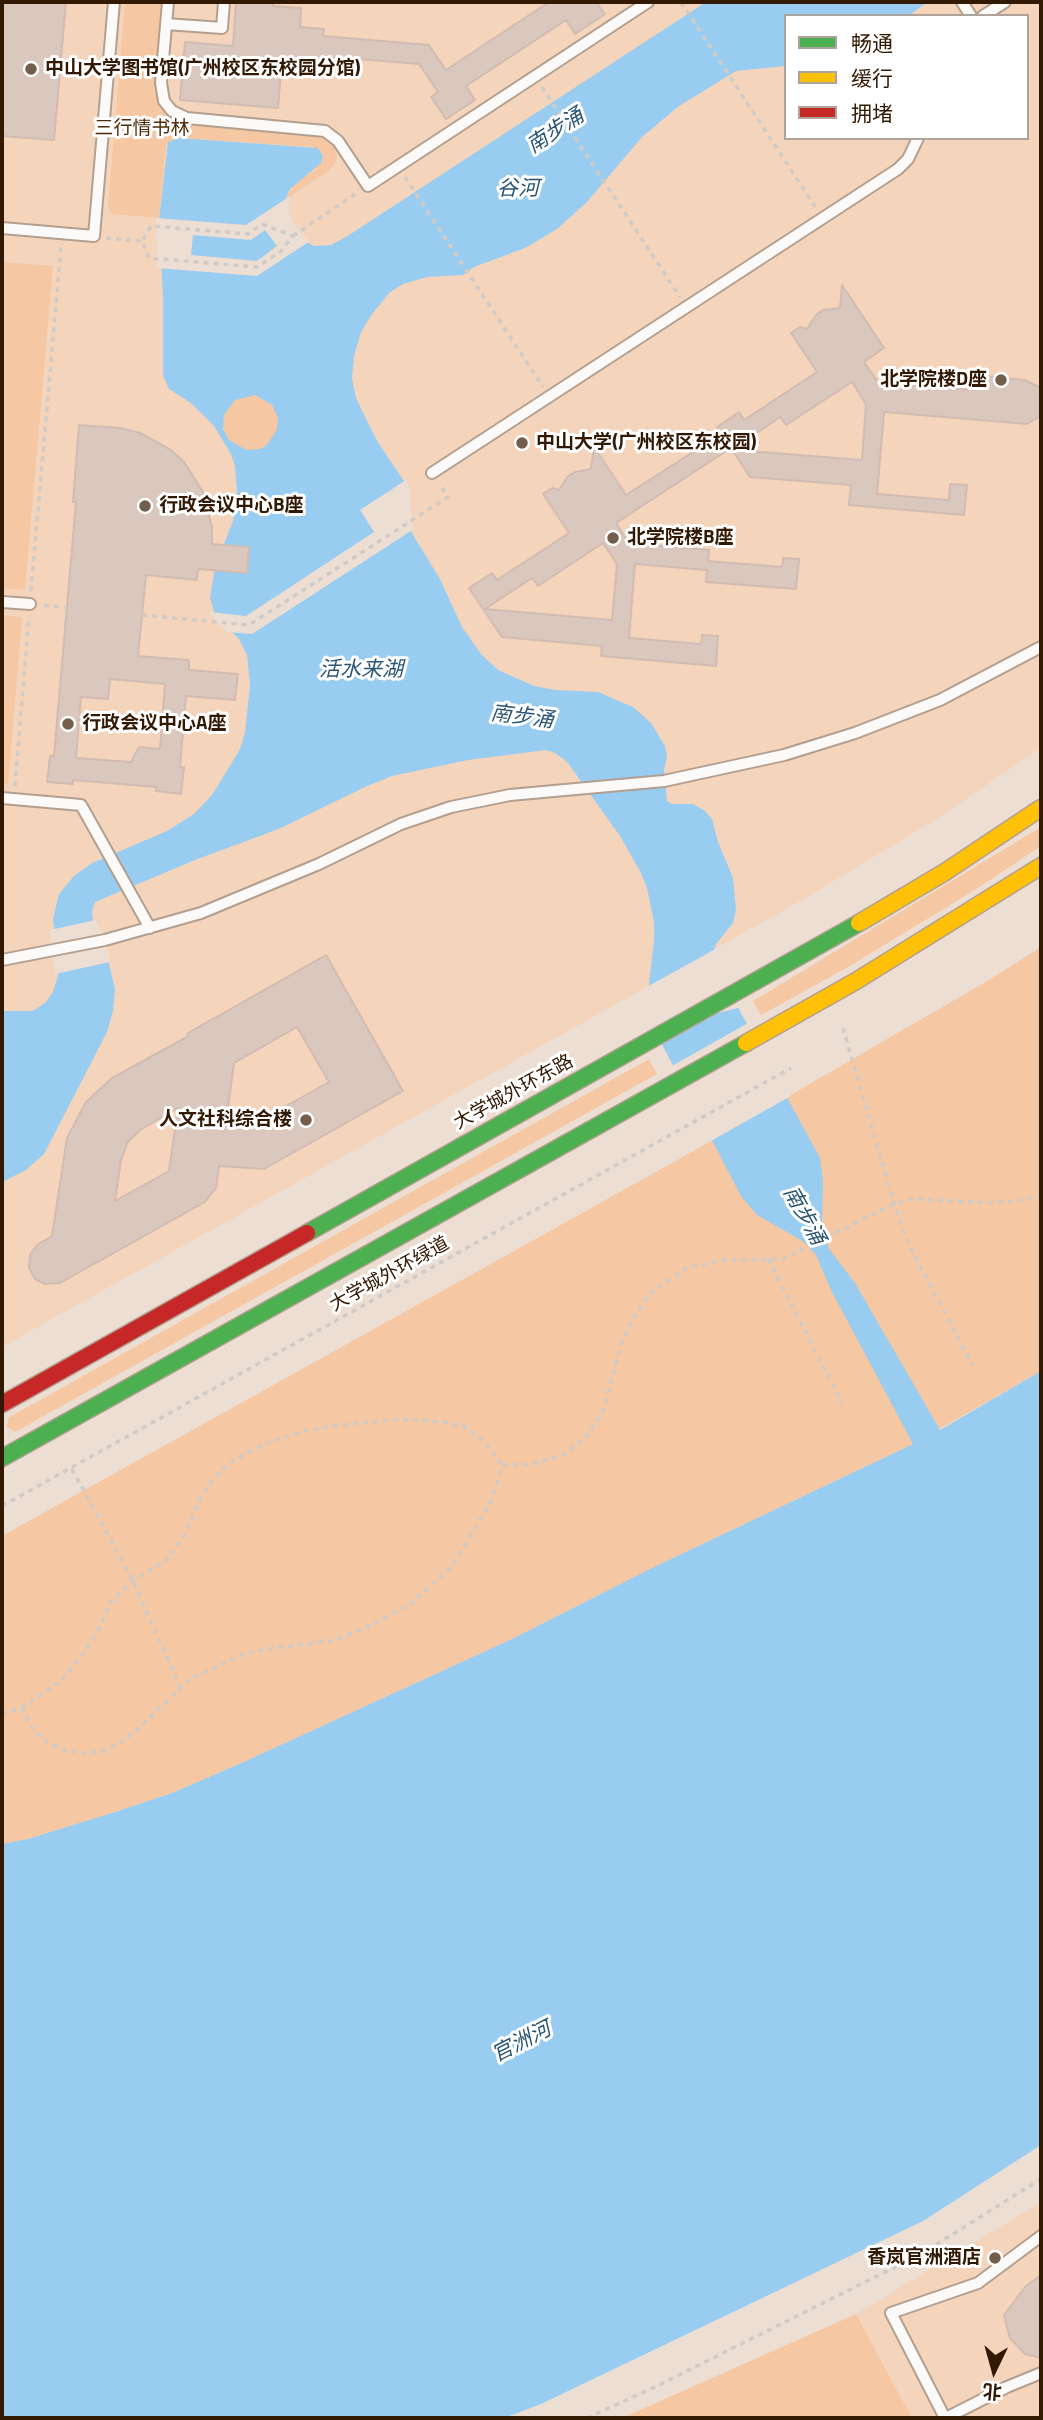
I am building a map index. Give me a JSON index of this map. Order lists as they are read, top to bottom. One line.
{"streets":{"main road":["大学城外环东路"],"path":["大学城外环绿道"]},"water":["南步涌","谷河","活水来湖","官洲河"],"parks":["三行情书林"],"places":["中山大学图书馆(广州校区东校园分馆)","北学院楼D座","中山大学(广州校区东校园)","行政会议中心B座","北学院楼B座","行政会议中心A座","人文社科综合楼","香岚官洲酒店"],"legend":["畅通","缓行","拥堵"],"north":"bottom"}
